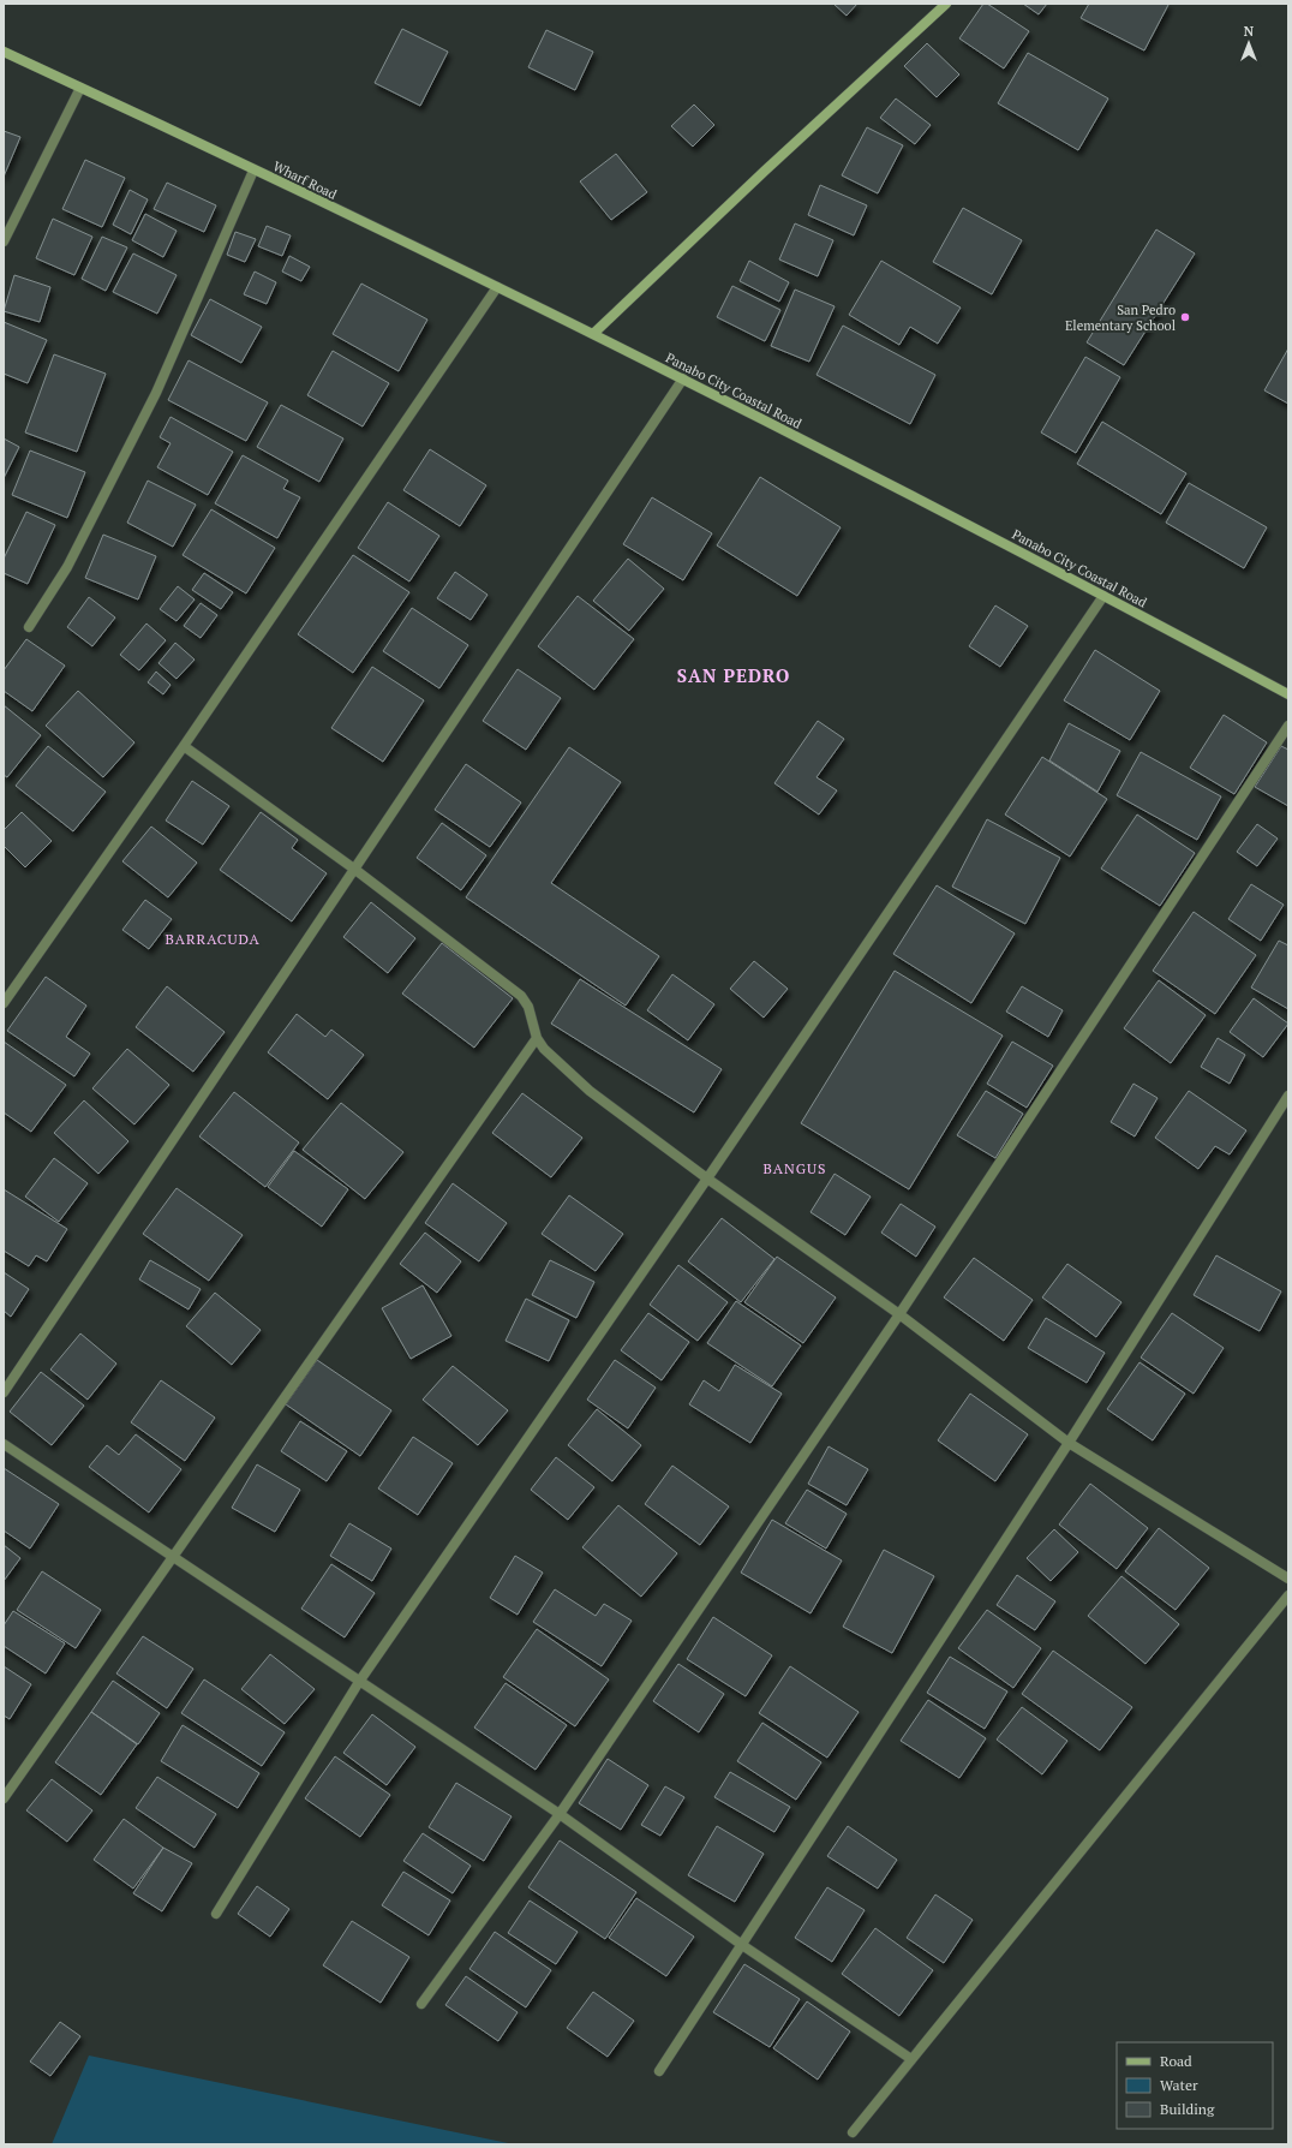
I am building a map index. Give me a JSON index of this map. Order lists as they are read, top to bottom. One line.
{"streets":{"main road":["Wharf Road","Panabo City Coastal Road"]},"crossings":[["Wharf Road","Panabo City Coastal Road"]],"districts":["SAN PEDRO","BARRACUDA","BANGUS"],"places":["San Pedro Elementary School"],"legend":["Road","Water","Building"],"north":"top"}
